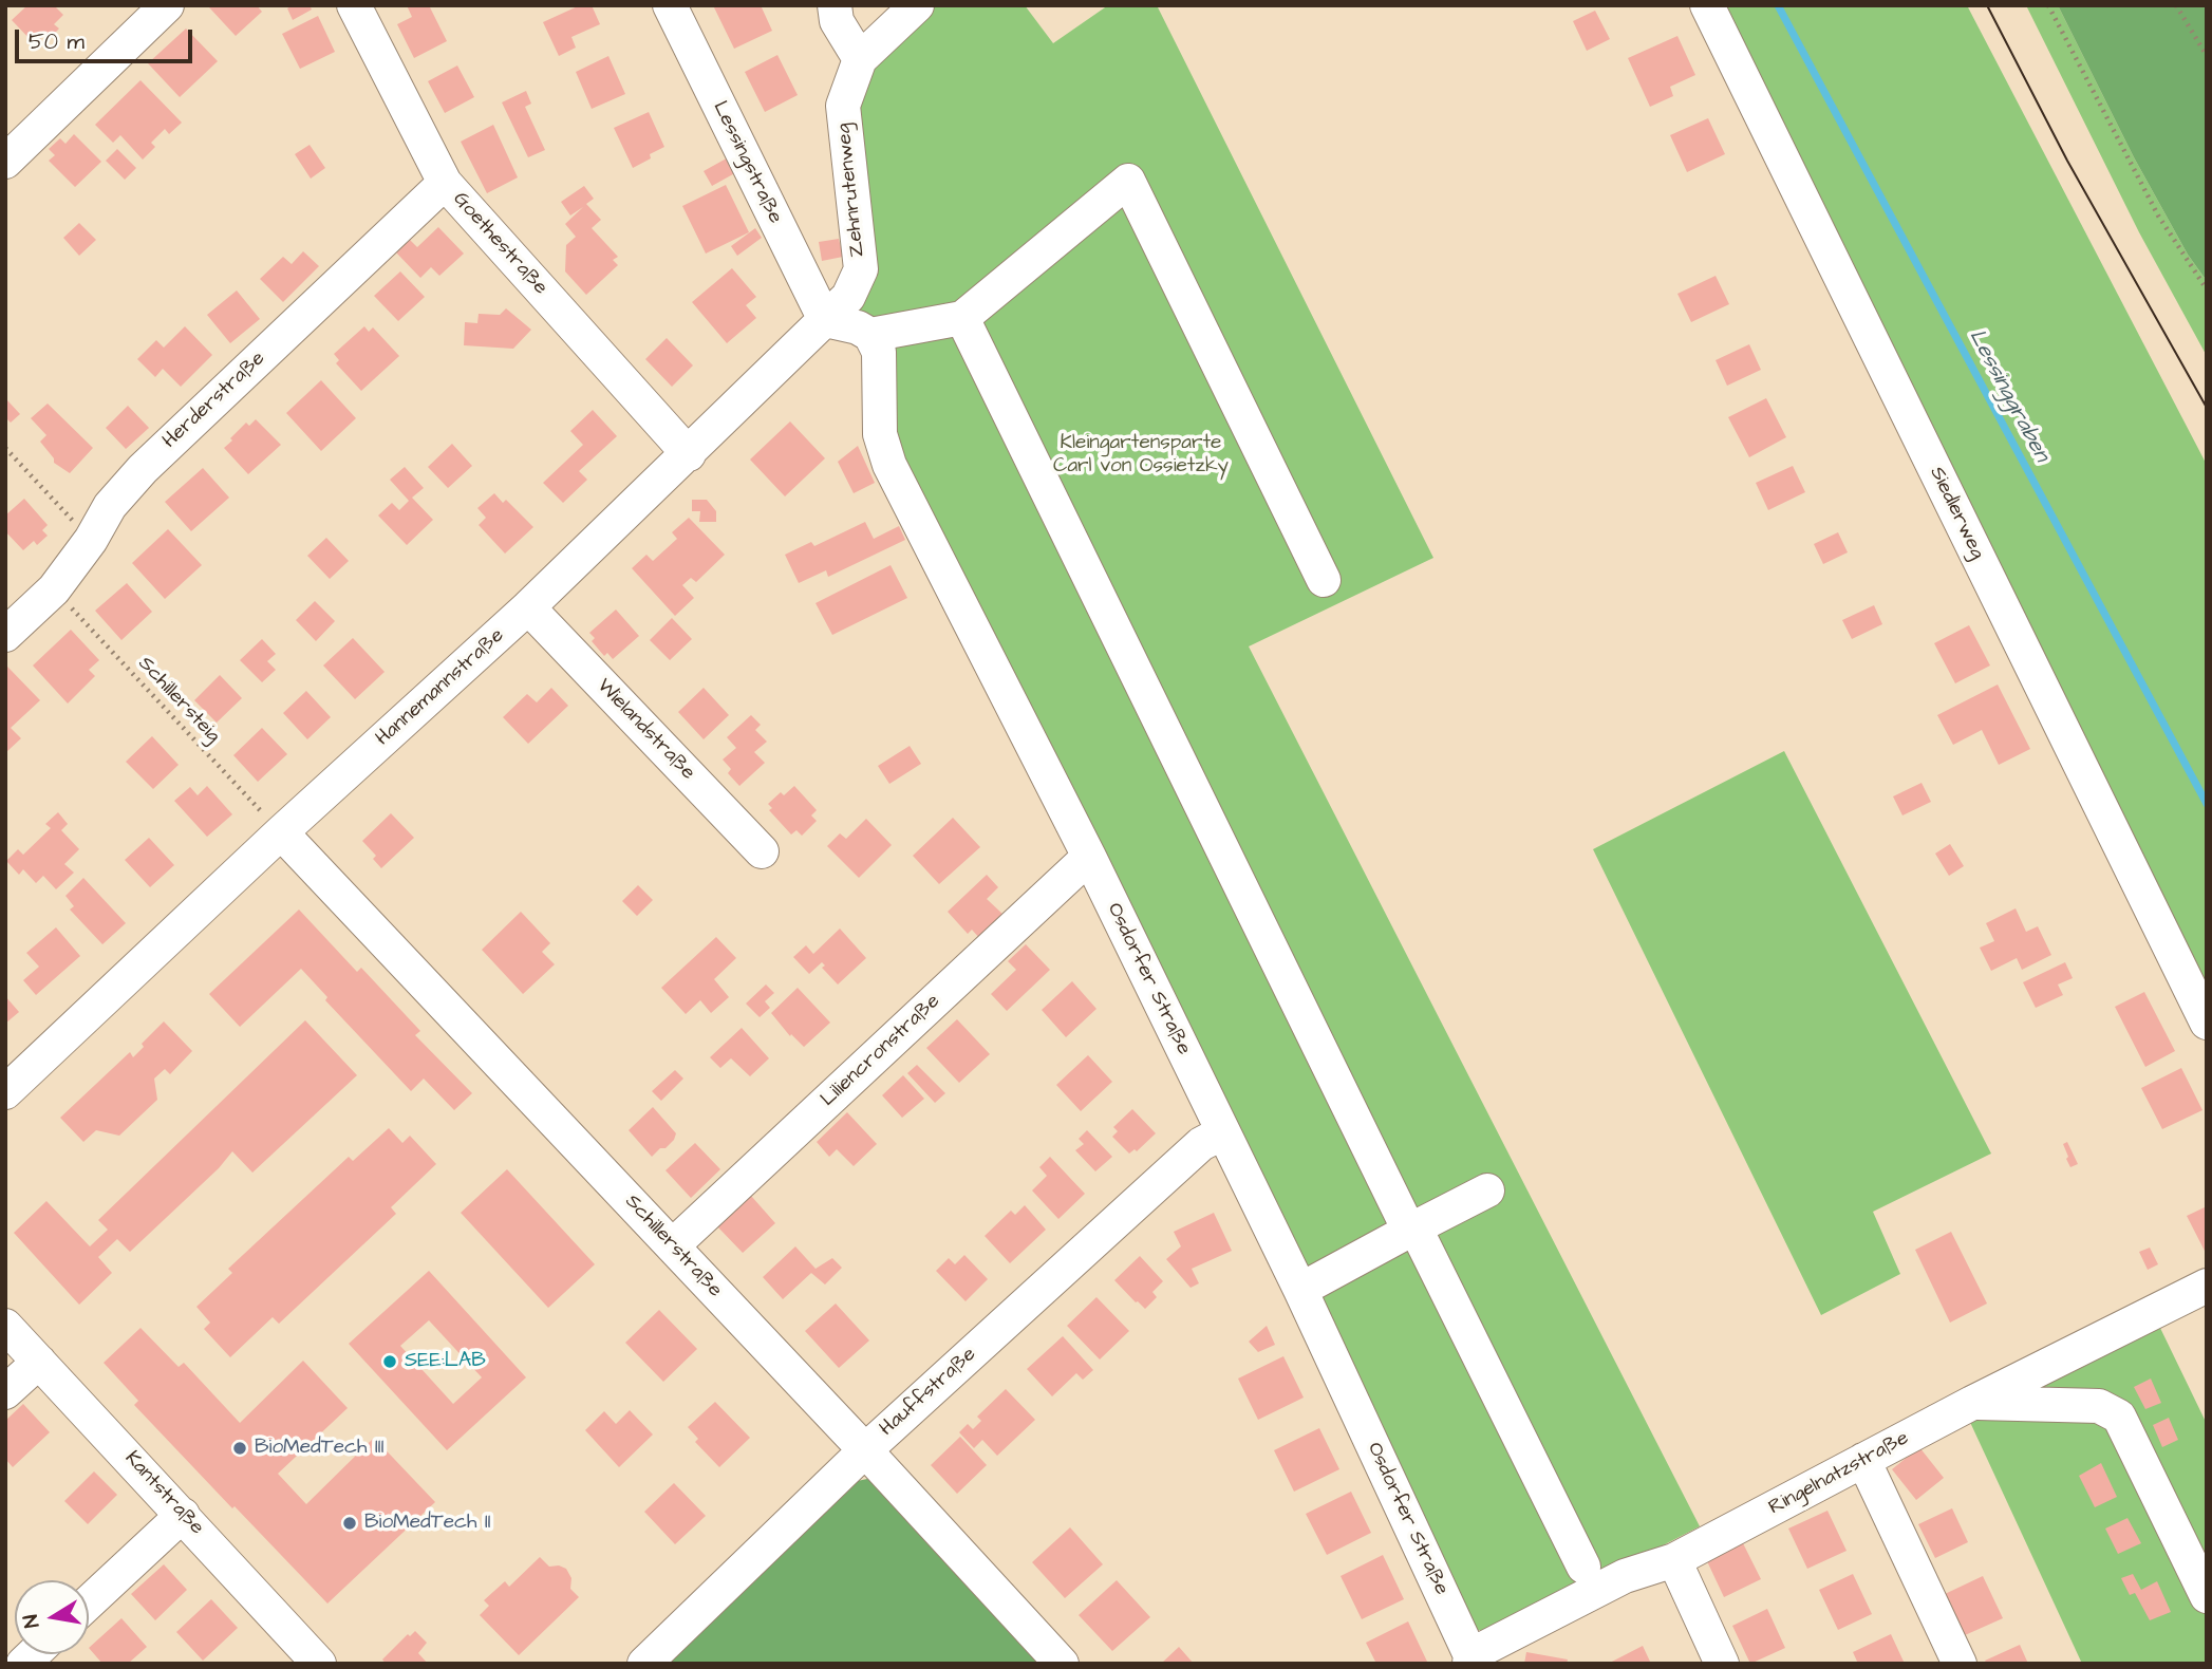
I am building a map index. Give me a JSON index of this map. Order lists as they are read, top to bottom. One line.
{"streets":{"street":["Lessingstraße","Zehnrutenweg","Goethestraße","Herderstraße","Siedlerweg","Hannemannstraße","Wielandstraße","Osdorfer Straße","Liliencronstraße","Schillerstraße","Hauffstraße","Ringelnatzstraße","Kantstraße"],"path":["Schillersteig"]},"crossings":[["Lessingstraße","Hannemannstraße"],["Zehnrutenweg","Hannemannstraße"],["Goethestraße","Herderstraße"],["Goethestraße","Hannemannstraße"],["Herderstraße","Schillersteig"],["Hannemannstraße","Schillersteig"],["Hannemannstraße","Wielandstraße"],["Hannemannstraße","Schillerstraße"],["Schillersteig","Schillerstraße"],["Osdorfer Straße","Liliencronstraße"],["Osdorfer Straße","Hauffstraße"],["Osdorfer Straße","Ringelnatzstraße"],["Liliencronstraße","Schillerstraße"],["Schillerstraße","Hauffstraße"]],"water":["Lessinggraben"],"parks":["Kleingartensparte Carl von Ossietzky"],"places":["SEE:LAB","BioMedTech III","BioMedTech II"],"scale_bar":"50 m","north":"left"}
